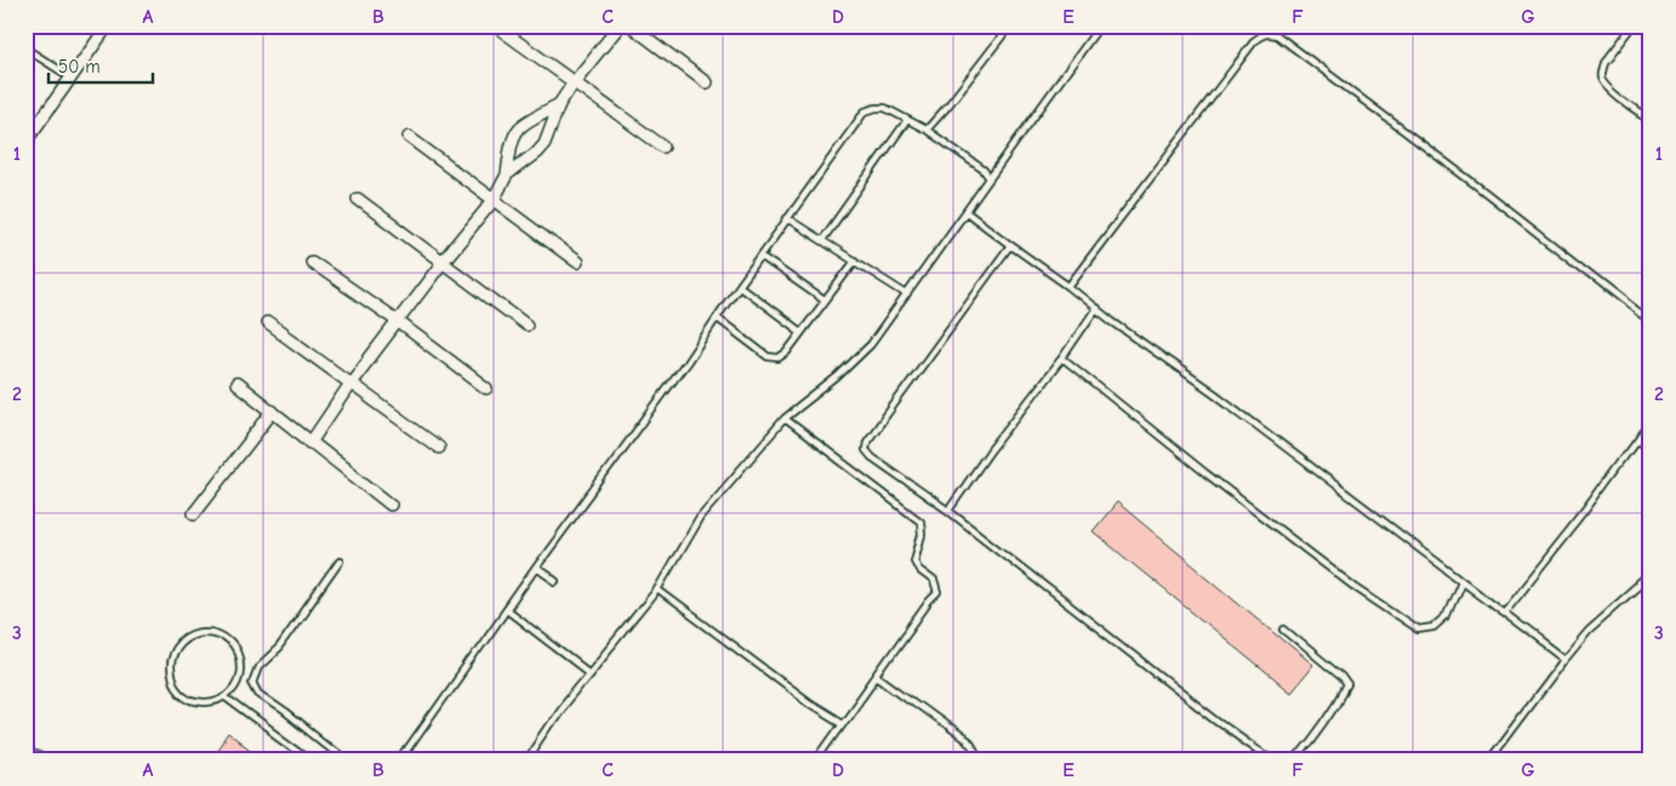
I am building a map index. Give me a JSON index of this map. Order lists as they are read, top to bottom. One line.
{"scale_bar":"50 m","grid":{"columns":["A","B","C","D","E","F","G"],"rows":["1","2","3"]}}
